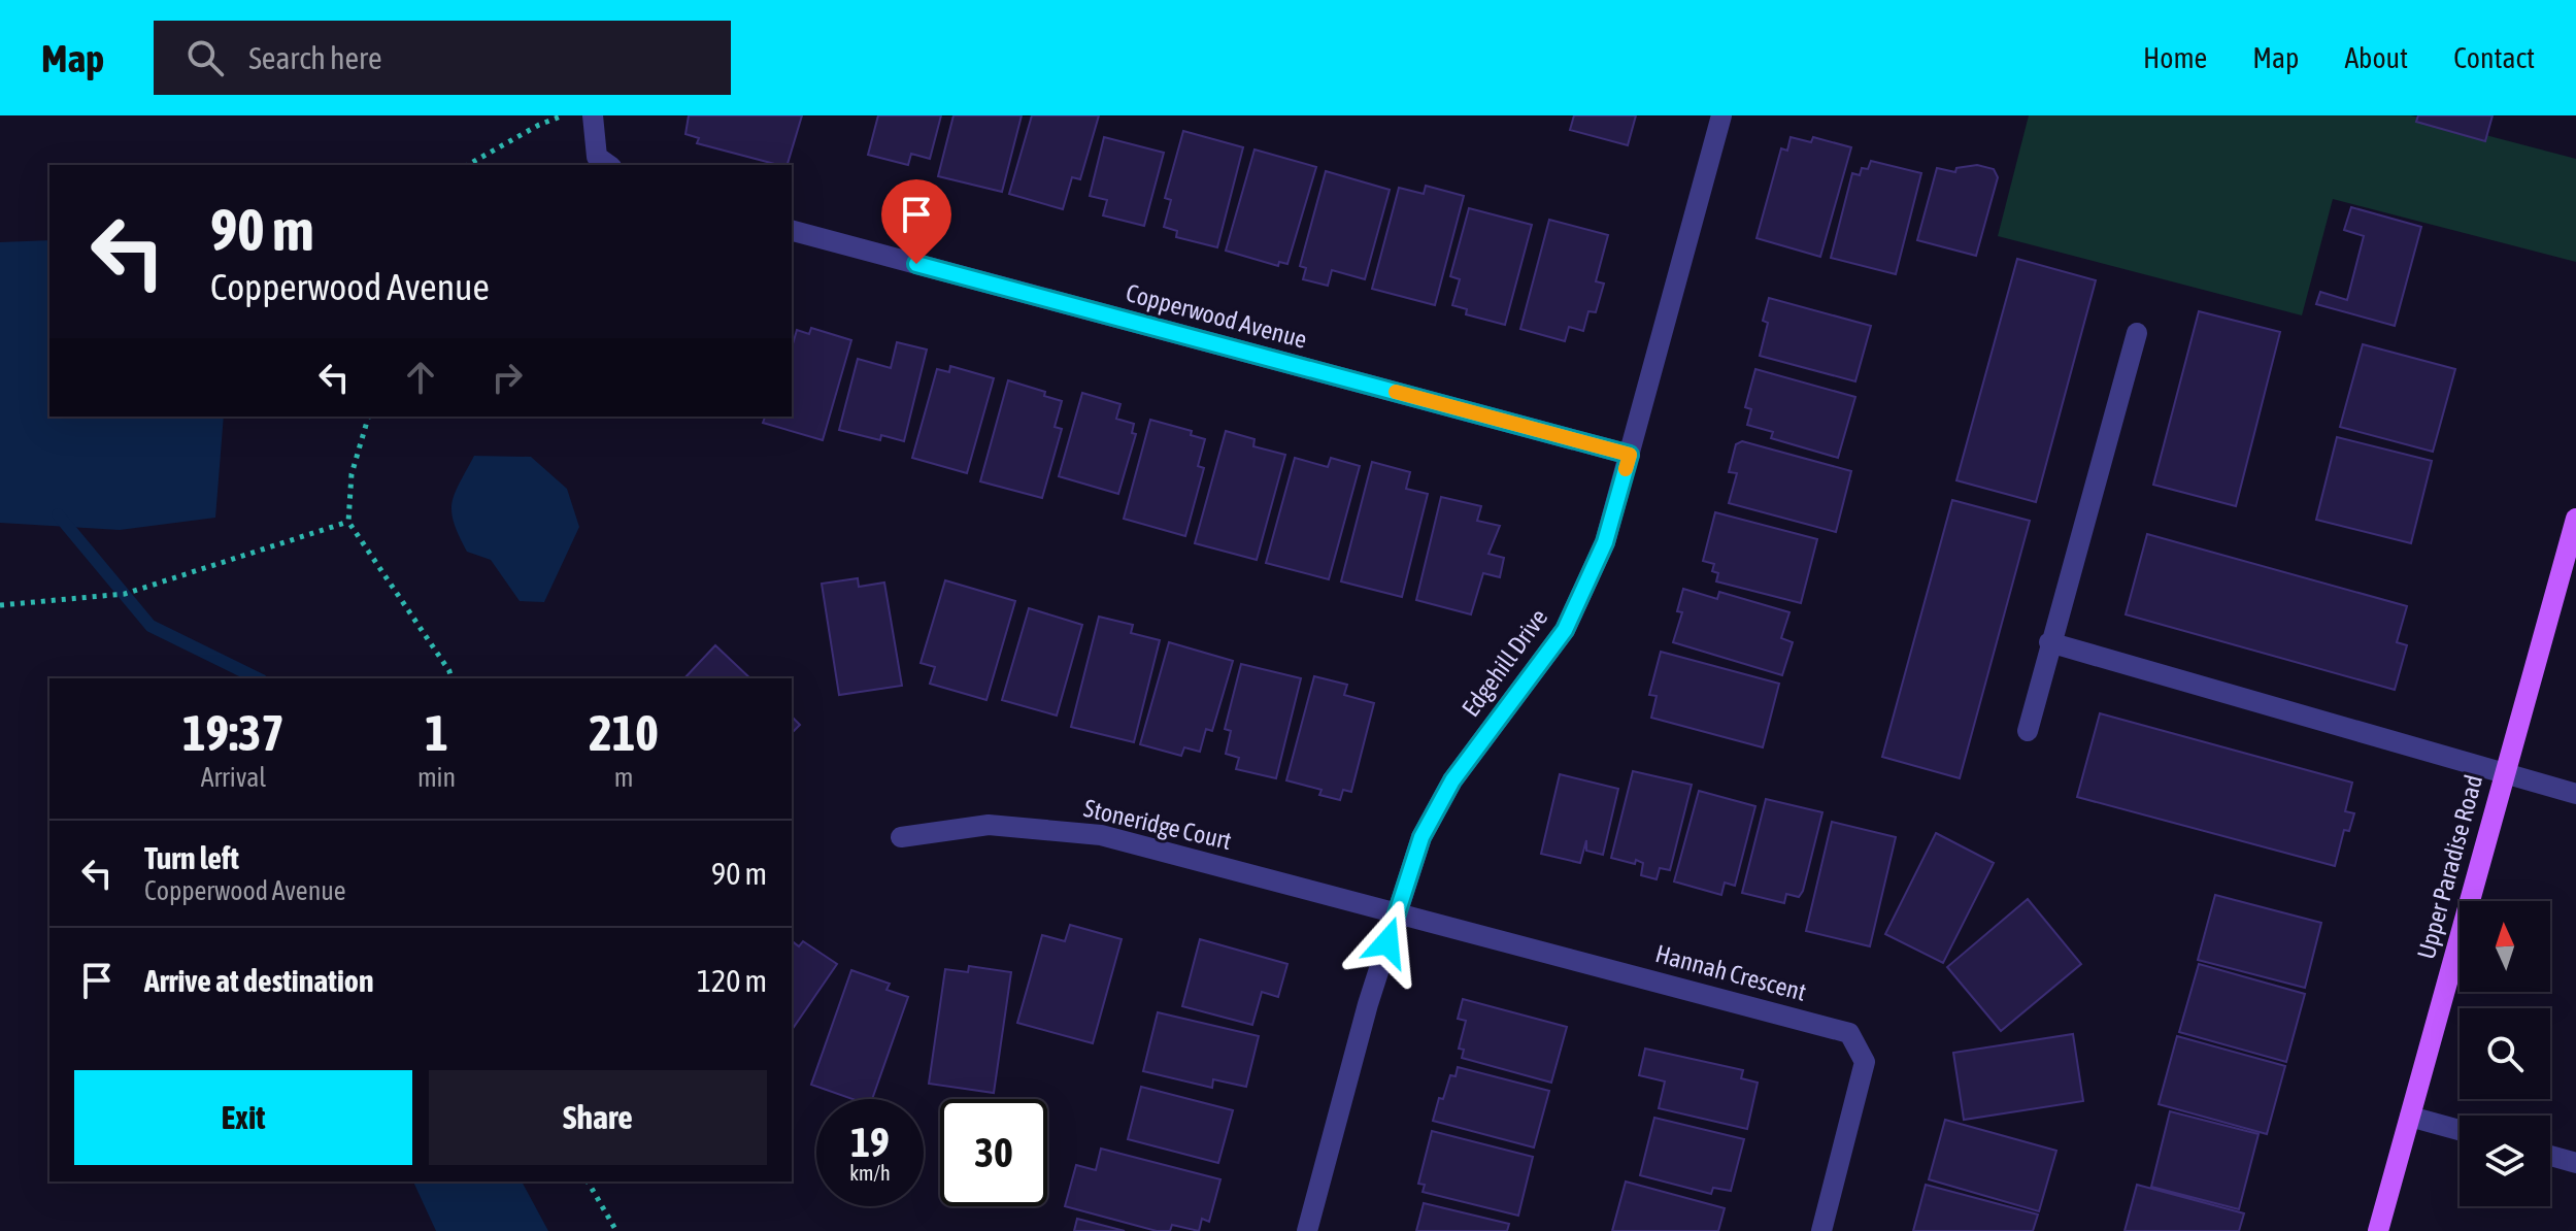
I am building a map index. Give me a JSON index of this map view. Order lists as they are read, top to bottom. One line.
{"streets":{"main road":["Upper Paradise Road"],"street":["Copperwood Avenue","Edgehill Drive","Stoneridge Court","Hannah Crescent"]},"crossings":[["Copperwood Avenue","Edgehill Drive"],["Edgehill Drive","Stoneridge Court"],["Edgehill Drive","Hannah Crescent"],["Stoneridge Court","Hannah Crescent"]],"north":"top","page":{"header":"Map","search":"Search here","nav":["Home","Map","About","Contact"],"turn":["90 m","Copperwood Avenue"],"eta":["19:37","Arrival","1","min","210","m"],"list":[{"name":"Turn left","note":"Copperwood Avenue","value":"90 m"},{"name":"Arrive at destination","value":"120 m"}],"buttons":["Exit","Share"],"speed":"19 km/h","limit":"30"}}
